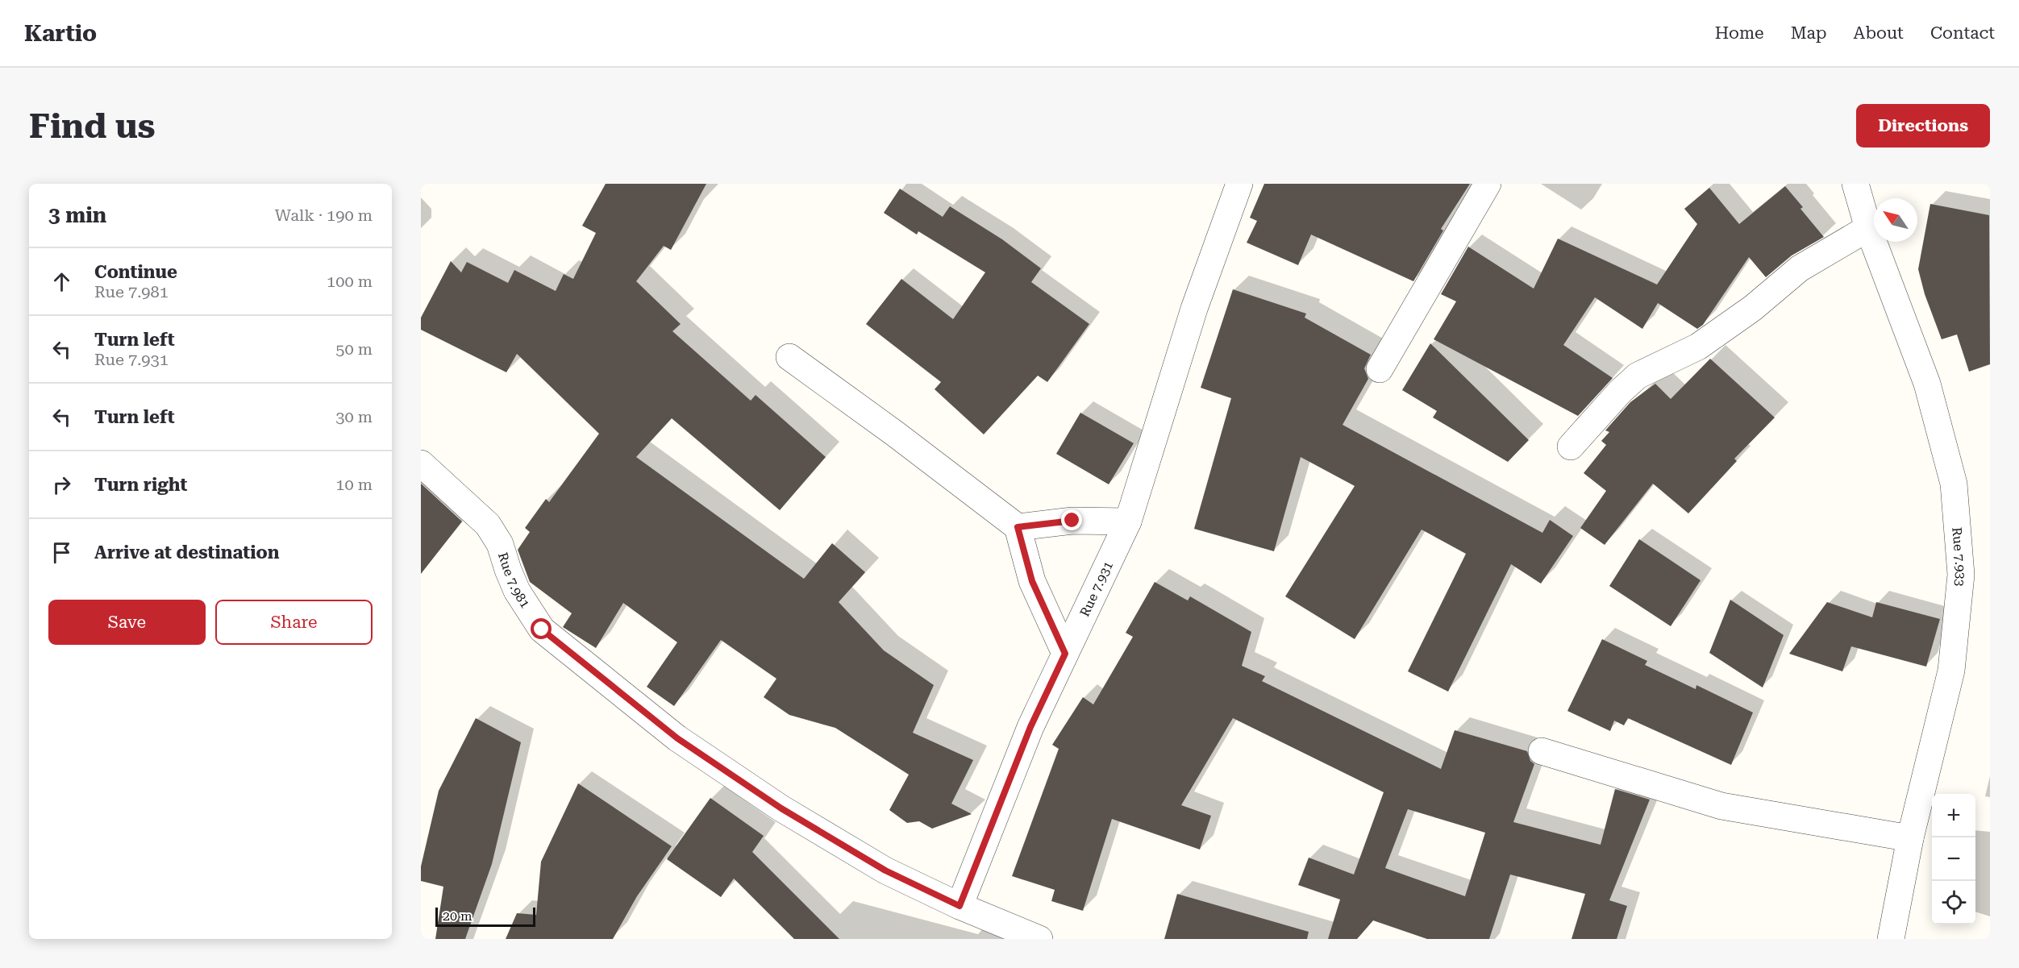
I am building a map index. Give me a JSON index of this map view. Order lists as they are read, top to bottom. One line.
{"streets":{"street":["Rue 7.933","Rue 7.981","Rue 7.931"]},"crossings":[["Rue 7.981","Rue 7.931"]],"scale_bar":"20 m","north":"top left","page":{"header":"Kartio","nav":["Home","Map","About","Contact"],"buttons":["Directions",["Save","Share"]],"title":"Find us","heading":["3 min","Walk · 190 m"],"list":[["Continue","Rue 7.981","100 m"],["Turn left","Rue 7.931","50 m"],["Turn left","30 m"],["Turn right","10 m"],"Arrive at destination"],"map_buttons":["+","−"],"scale":"20 m"}}
